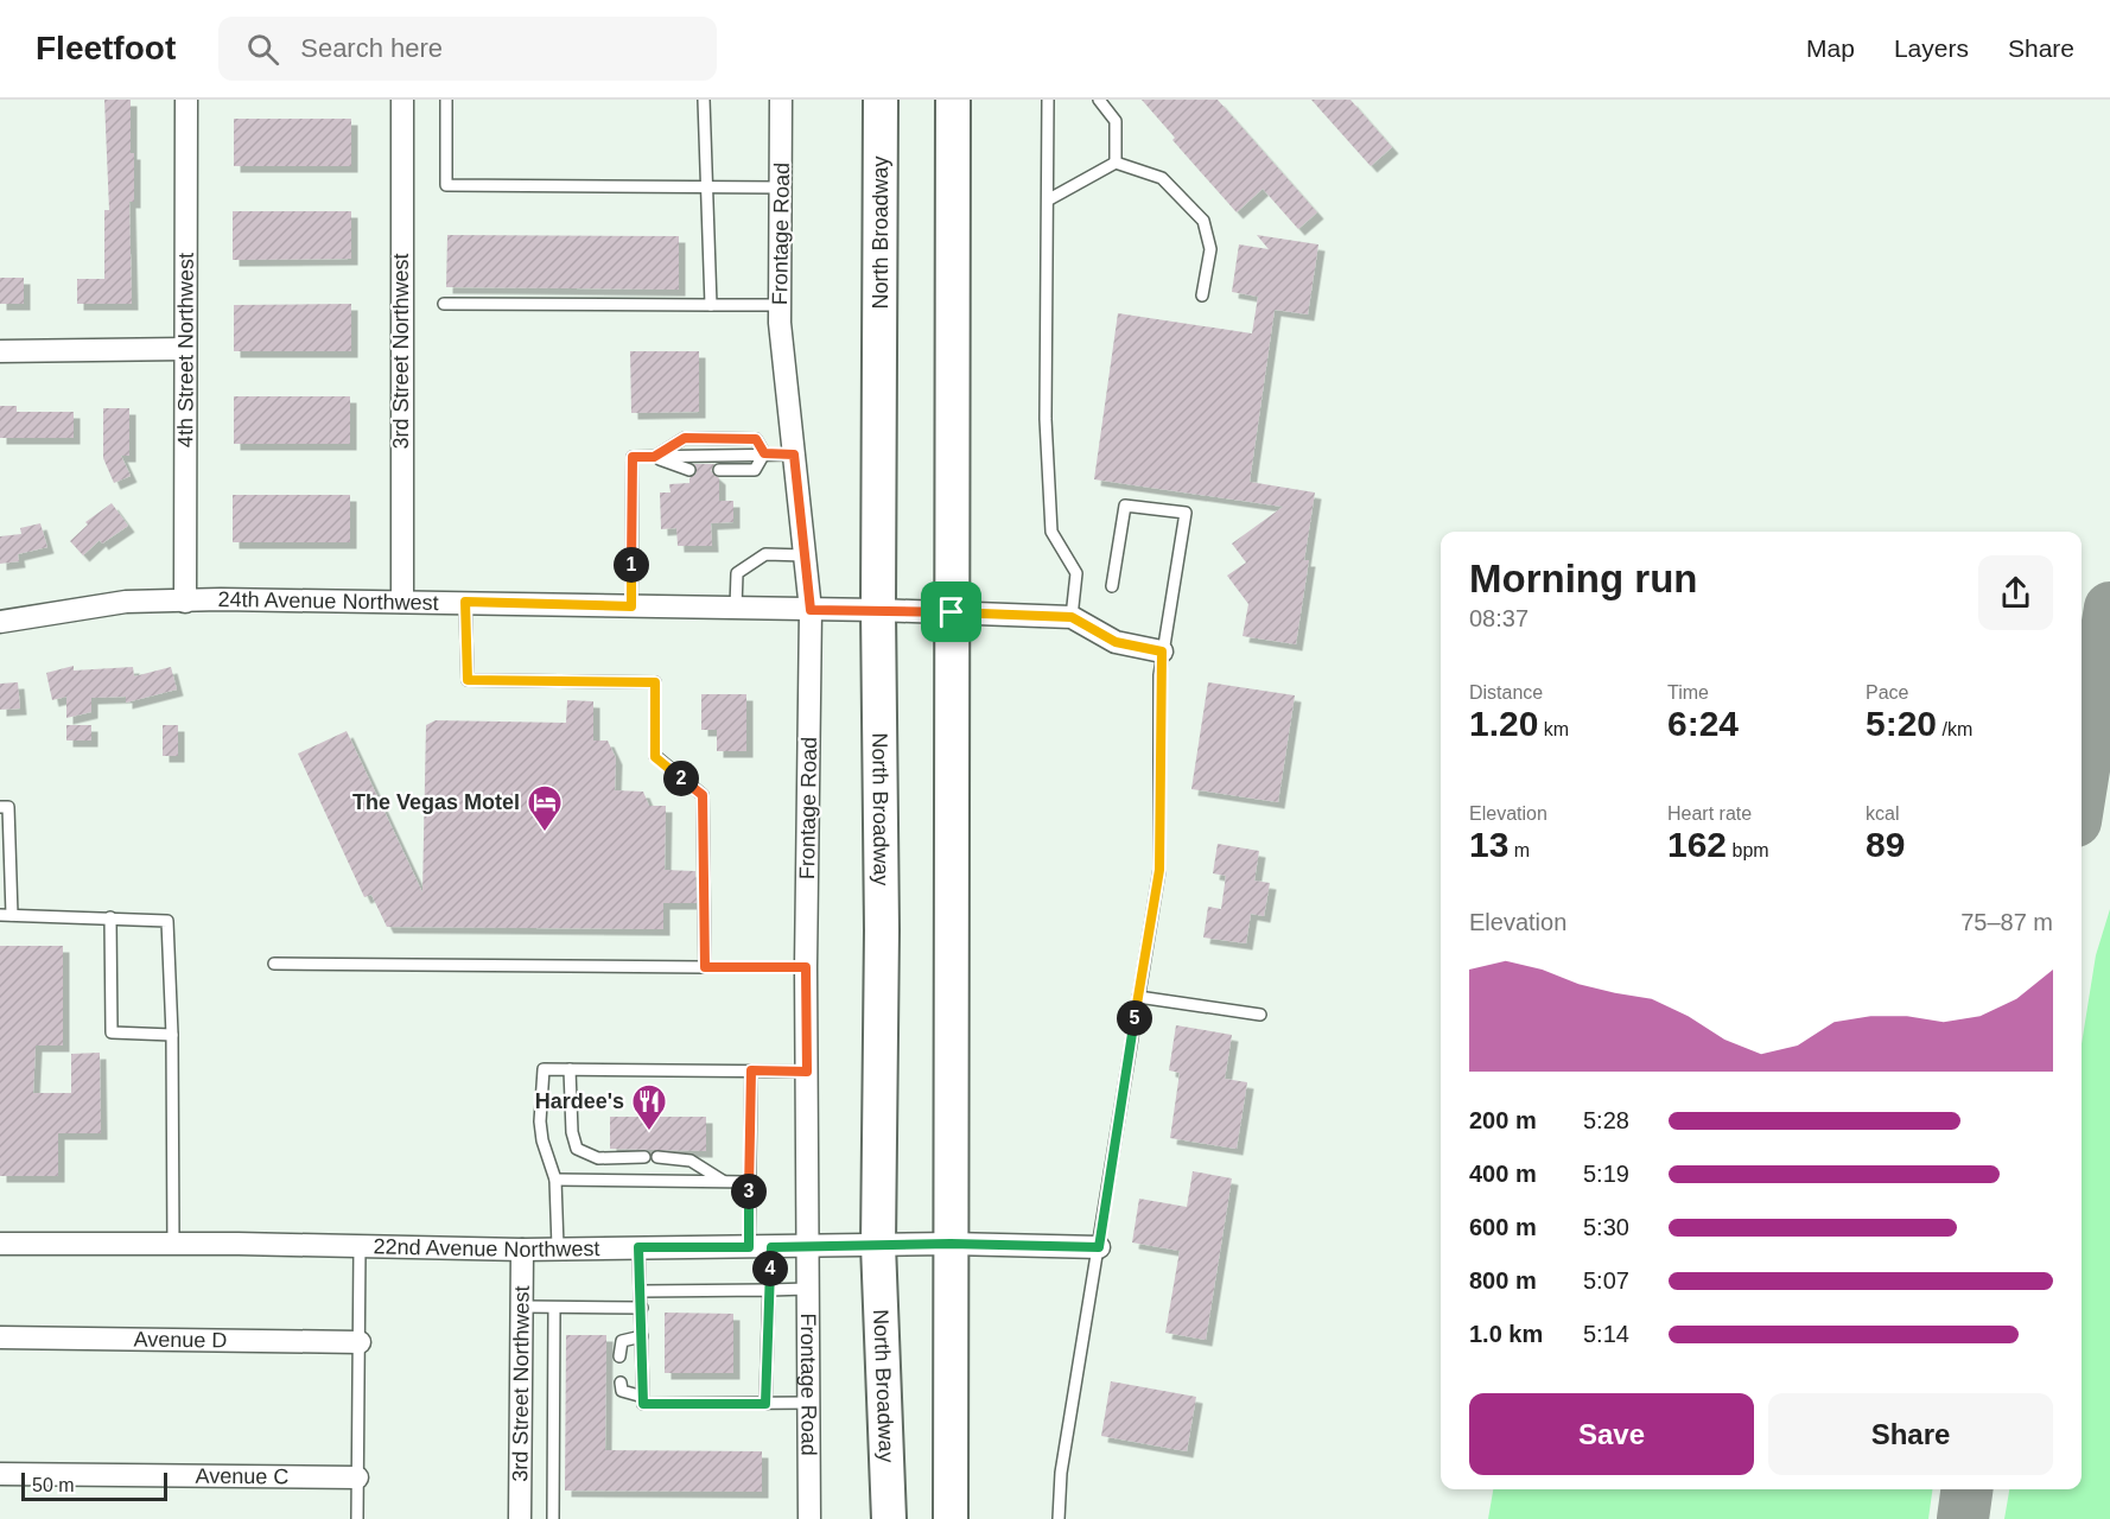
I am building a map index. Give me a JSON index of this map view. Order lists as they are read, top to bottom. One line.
{"streets":{"main road":["North Broadway"],"street":["Frontage Road","4th Street Northwest","3rd Street Northwest","24th Avenue Northwest","22nd Avenue Northwest","Avenue D","Avenue C"]},"crossings":[["North Broadway","24th Avenue Northwest"],["North Broadway","22nd Avenue Northwest"],["Frontage Road","24th Avenue Northwest"],["Frontage Road","22nd Avenue Northwest"],["4th Street Northwest","24th Avenue Northwest"],["3rd Street Northwest","24th Avenue Northwest"],["3rd Street Northwest","22nd Avenue Northwest"]],"places":{"hotel":["The Vegas Motel"],"restaurant":["Hardee's"]},"scale_bar":"50 m","page":{"header":"Fleetfoot","search":"Search here","nav":["Map","Layers","Share"],"heading":["Morning run","08:37"],"pins":["1","2","5","3","4"],"stats":[["Distance","1.20 km"],["Time","6:24"],["Pace","5:20 /km"],["Elevation","13 m"],["Heart rate","162 bpm"],["kcal","89"]],"chart":["Elevation","75–87 m"],"list":[{"name":"200 m","note":"5:28"},{"name":"400 m","note":"5:19"},{"name":"600 m","note":"5:30"},{"name":"800 m","note":"5:07"},{"name":"1.0 km","note":"5:14"}],"buttons":["Save","Share"],"scale":"50 m"}}
